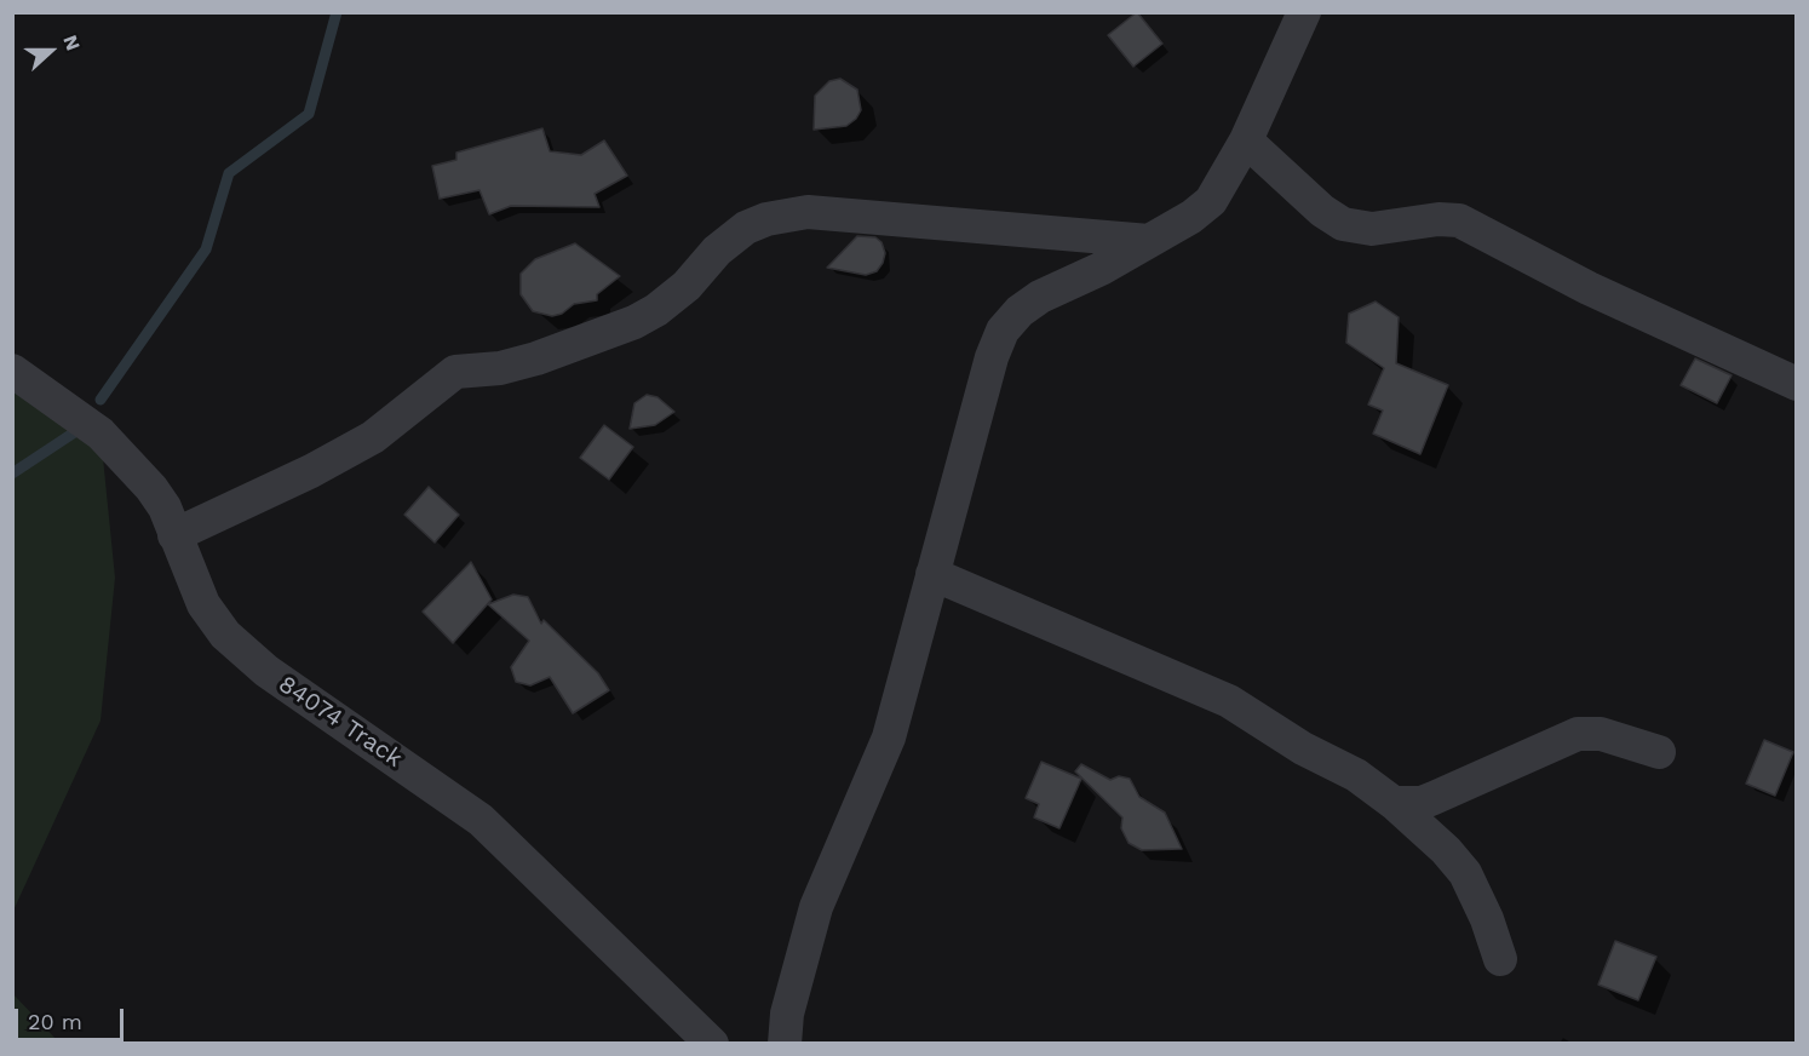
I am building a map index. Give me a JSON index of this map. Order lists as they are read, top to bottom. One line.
{"streets":{"street":["84074 Track"]},"scale_bar":"20 m","north":"right"}
